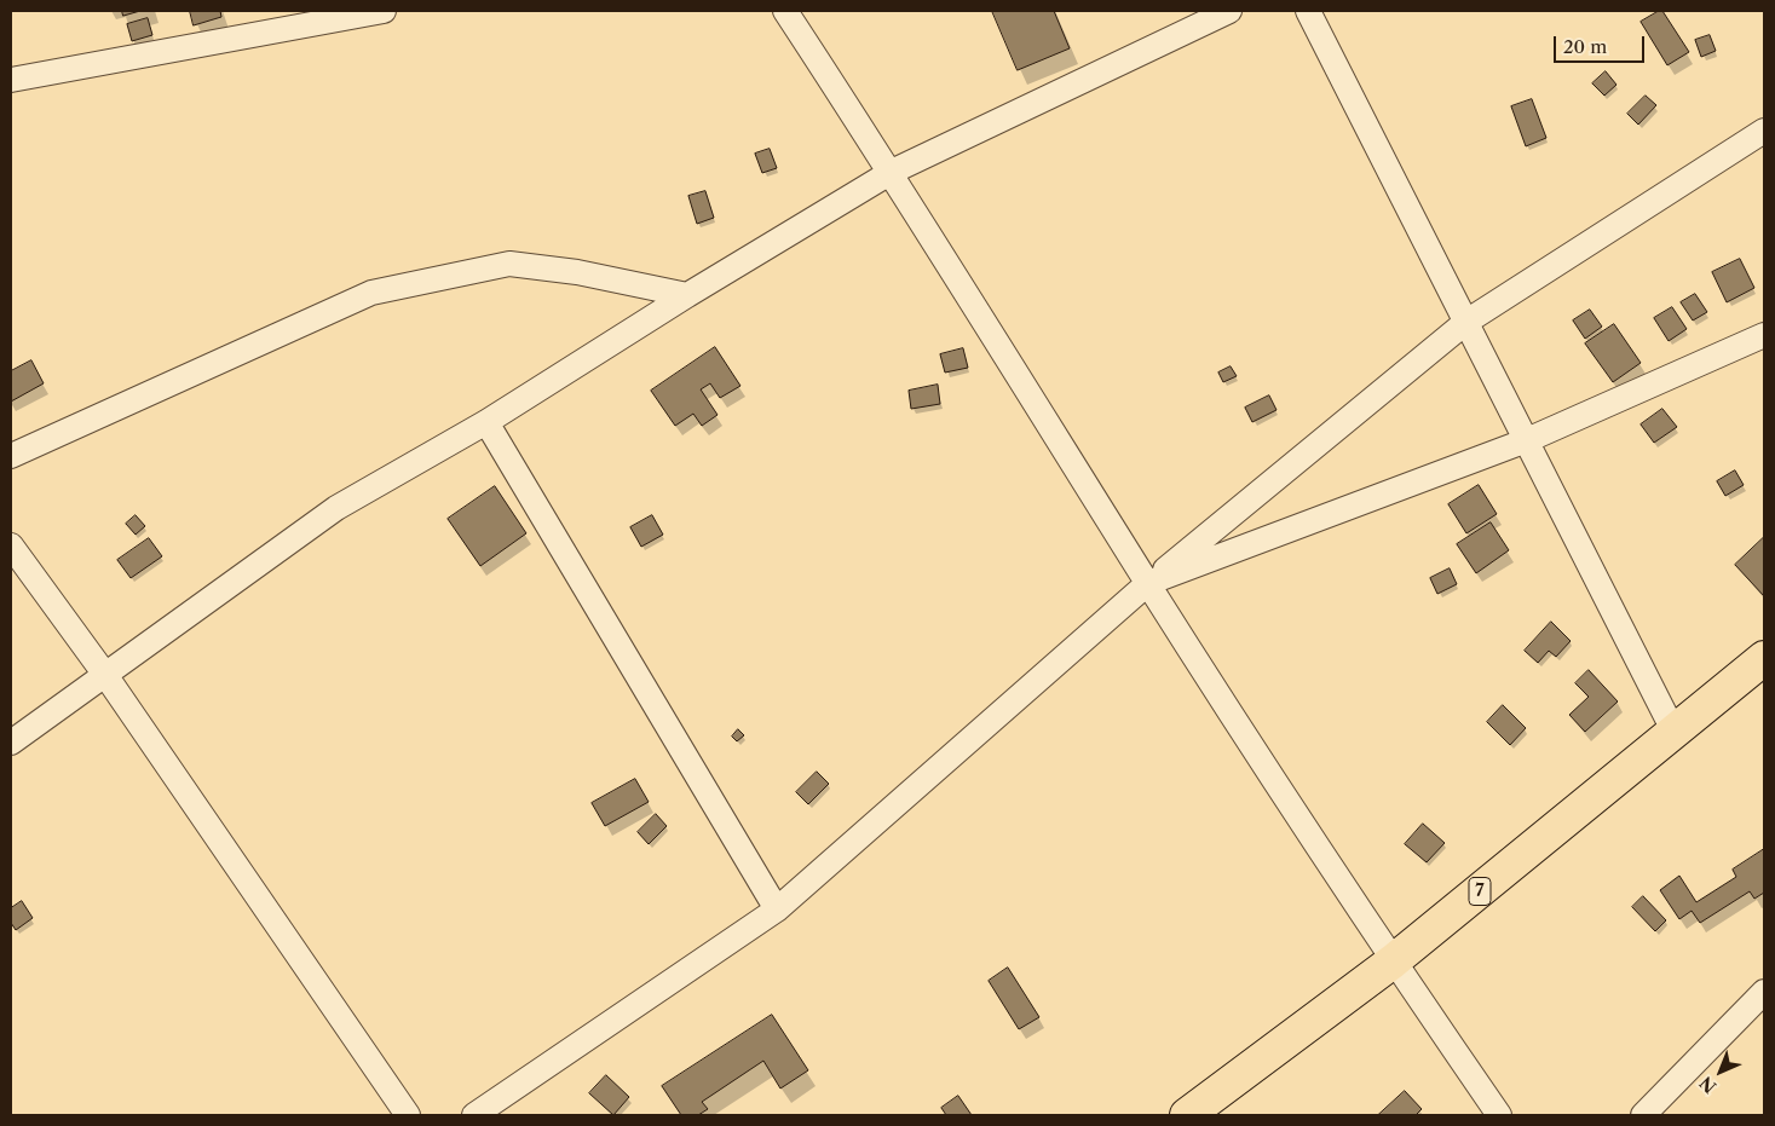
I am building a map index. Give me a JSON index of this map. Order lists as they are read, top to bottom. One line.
{"streets":{"highway":["7"]},"scale_bar":"20 m","north":"bottom left"}
